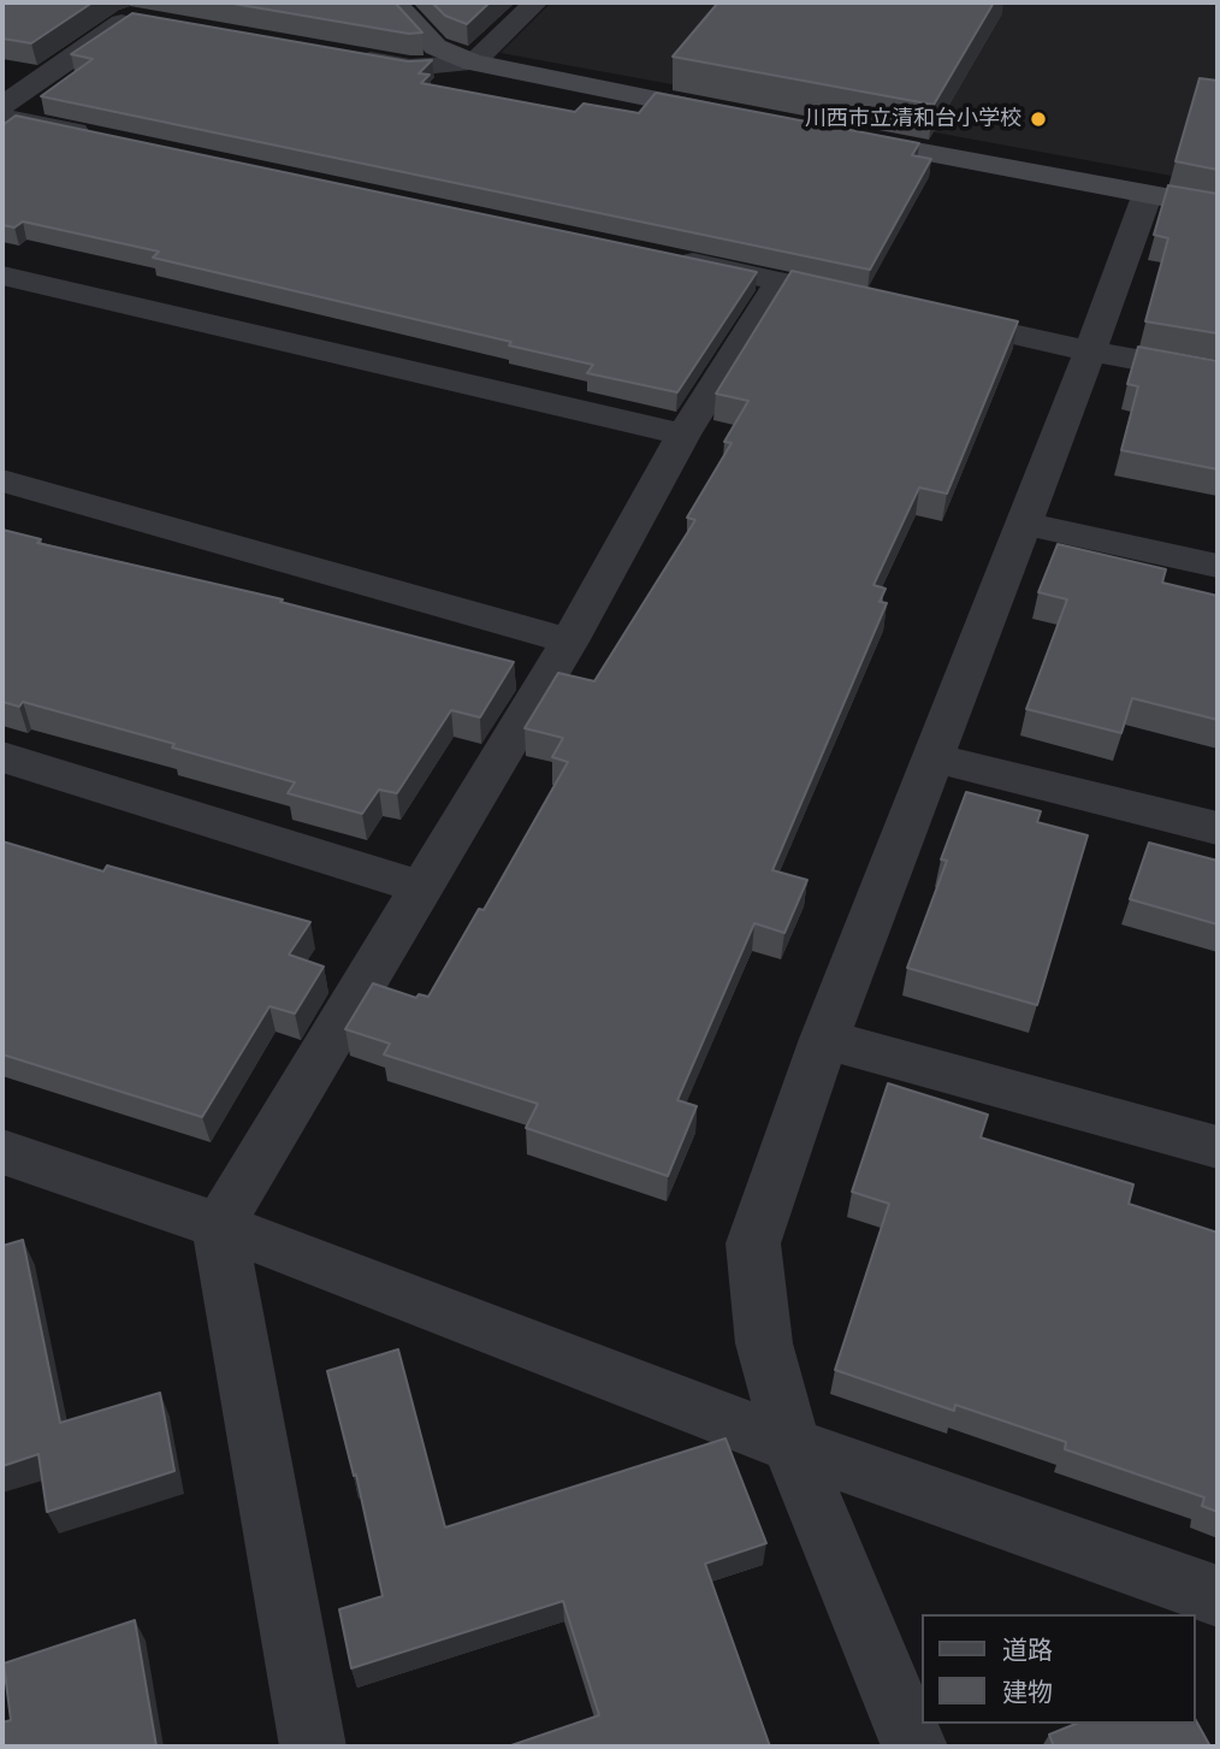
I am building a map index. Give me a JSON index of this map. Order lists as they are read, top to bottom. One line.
{"places":["川西市立清和台小学校"],"legend":["道路","建物"]}
